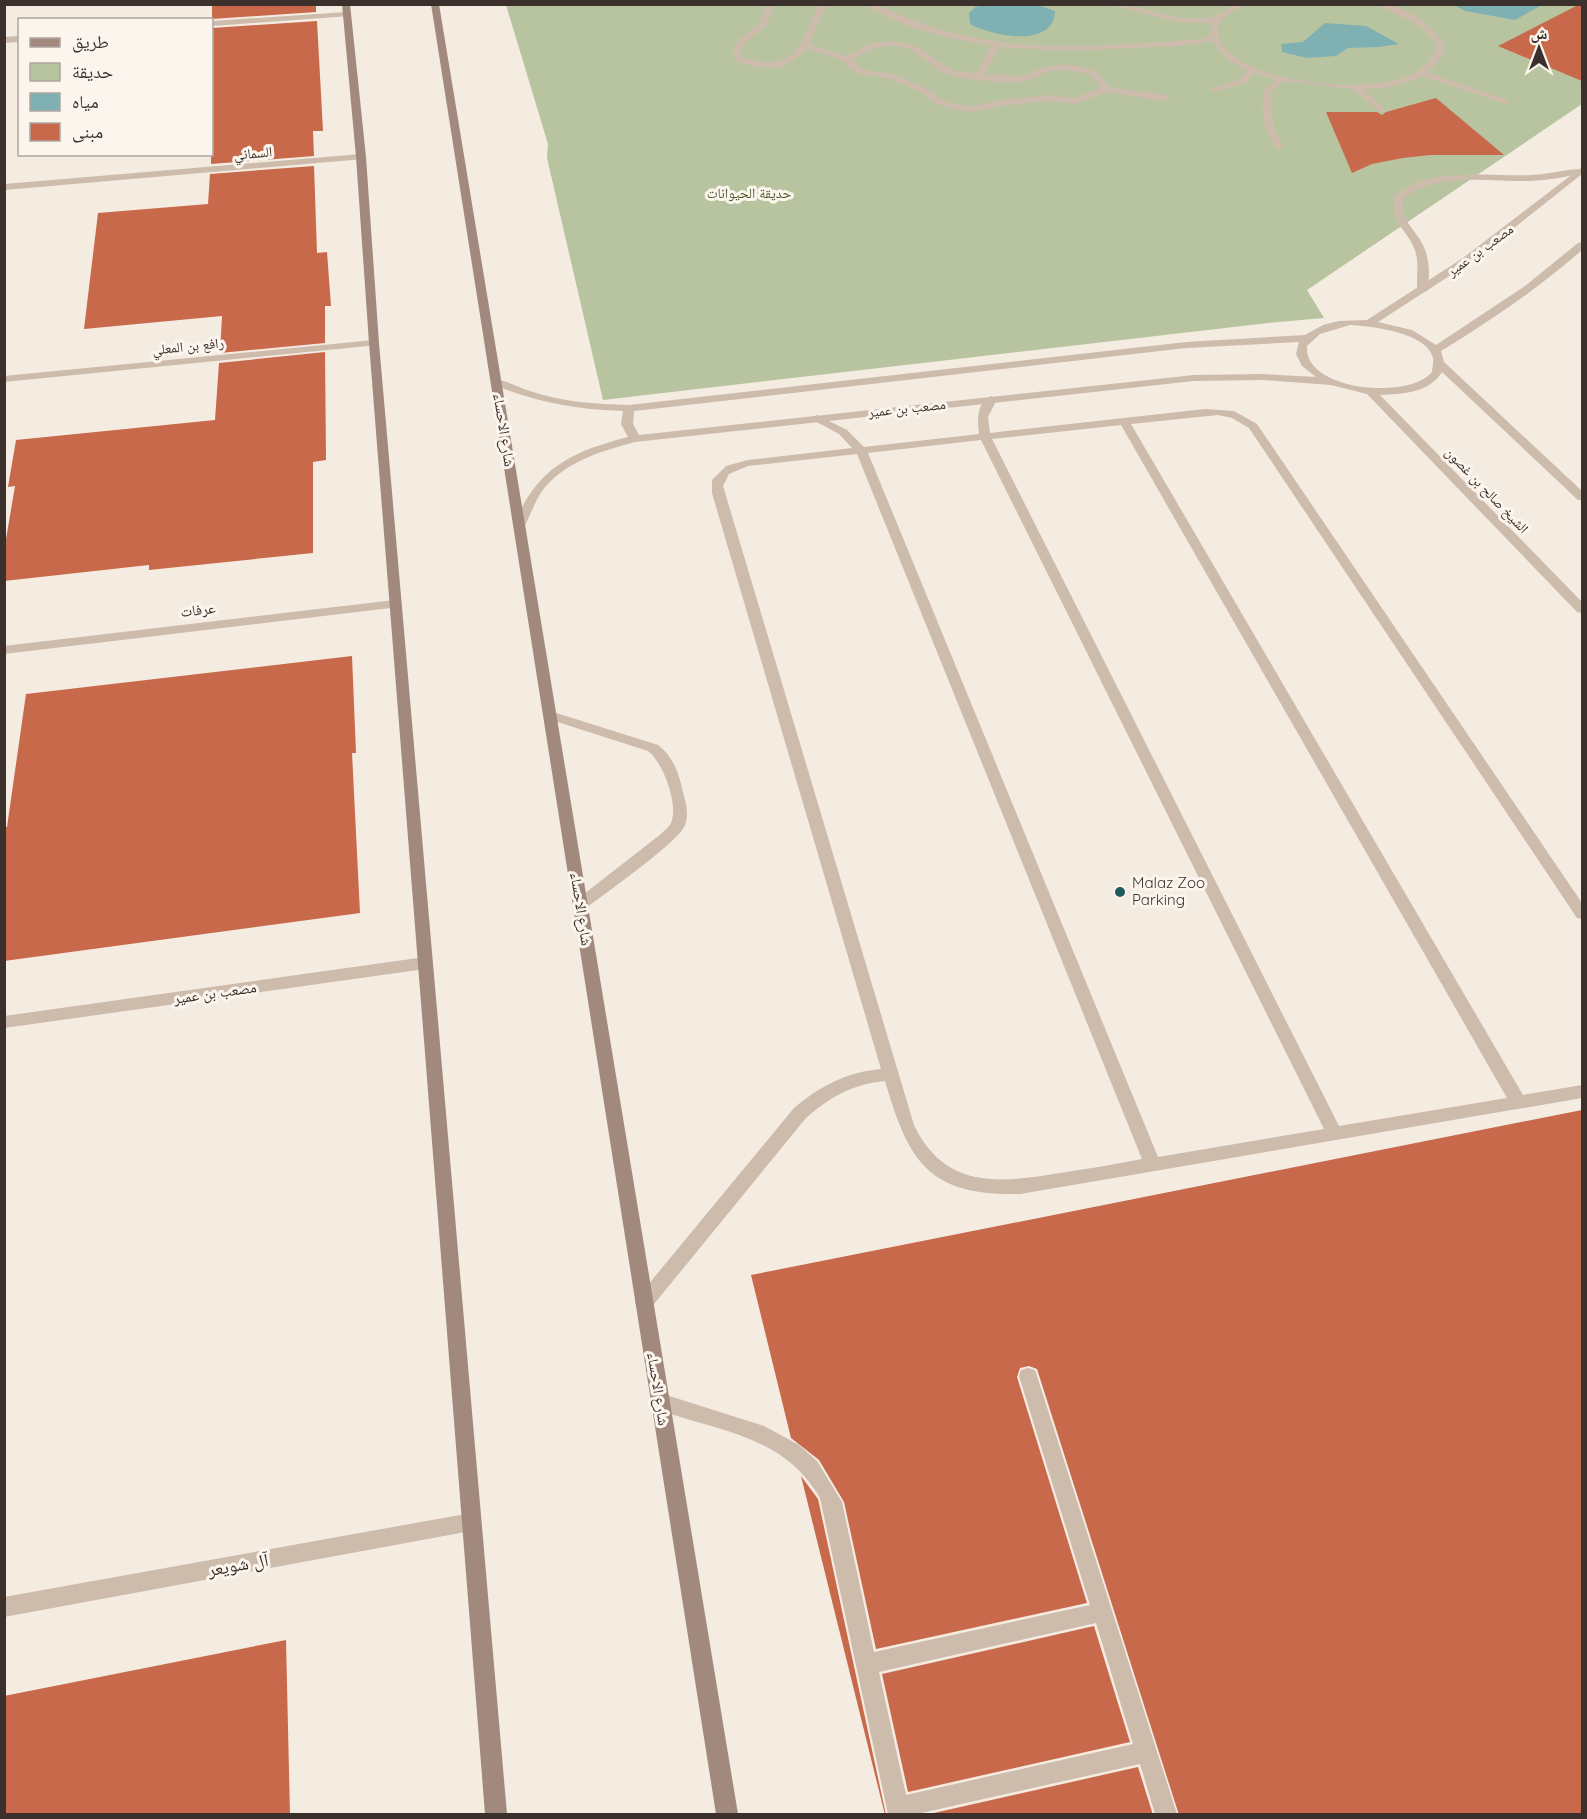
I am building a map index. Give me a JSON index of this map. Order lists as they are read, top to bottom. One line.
{"streets":{"main road":["شارع الاحساء"],"street":["السماني","مصعب بن عمير","رافع بن المعلي","الشيخ صالح بن غصون","عرفات","آل شويعر"]},"crossings":[["مصعب بن عمير","شارع الاحساء"],["مصعب بن عمير","الشيخ صالح بن غصون"]],"parks":["حديقة الحيوانات"],"places":["Malaz Zoo Parking"],"legend":["طريق","حديقة","مياه","مبنى"],"north":"top"}
